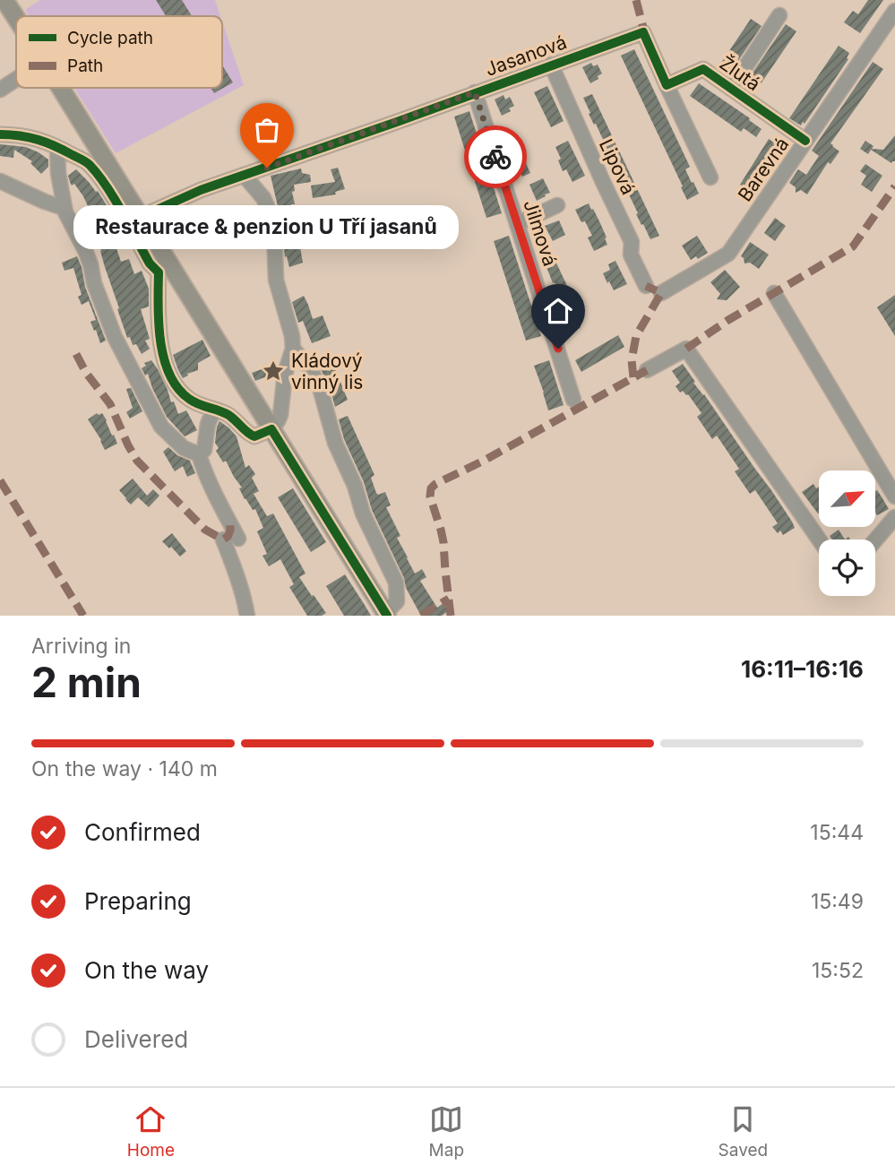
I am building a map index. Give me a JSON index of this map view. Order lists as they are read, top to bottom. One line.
{"streets":{"street":["Jasanová","Žlutá","Lipová","Barevná","Jilmová"]},"crossings":[["Jasanová","Žlutá"],["Jasanová","Lipová"],["Jasanová","Jilmová"],["Žlutá","Barevná"]],"places":{"other":["Restaurace & penzion U Tří jasanů"],"place":["Kládový vinný lis"]},"legend":["Cycle path","Path"],"north":"top right","page":{"bubble":"Restaurace & penzion U Tří jasanů","heading":["2 min","Arriving in","16:11–16:16"],"bar":"On the way · 140 m","list":[["Confirmed","15:44"],["Preparing","15:49"],["On the way","15:52"],"Delivered"],"tabs":["Home","Map","Saved"]}}
